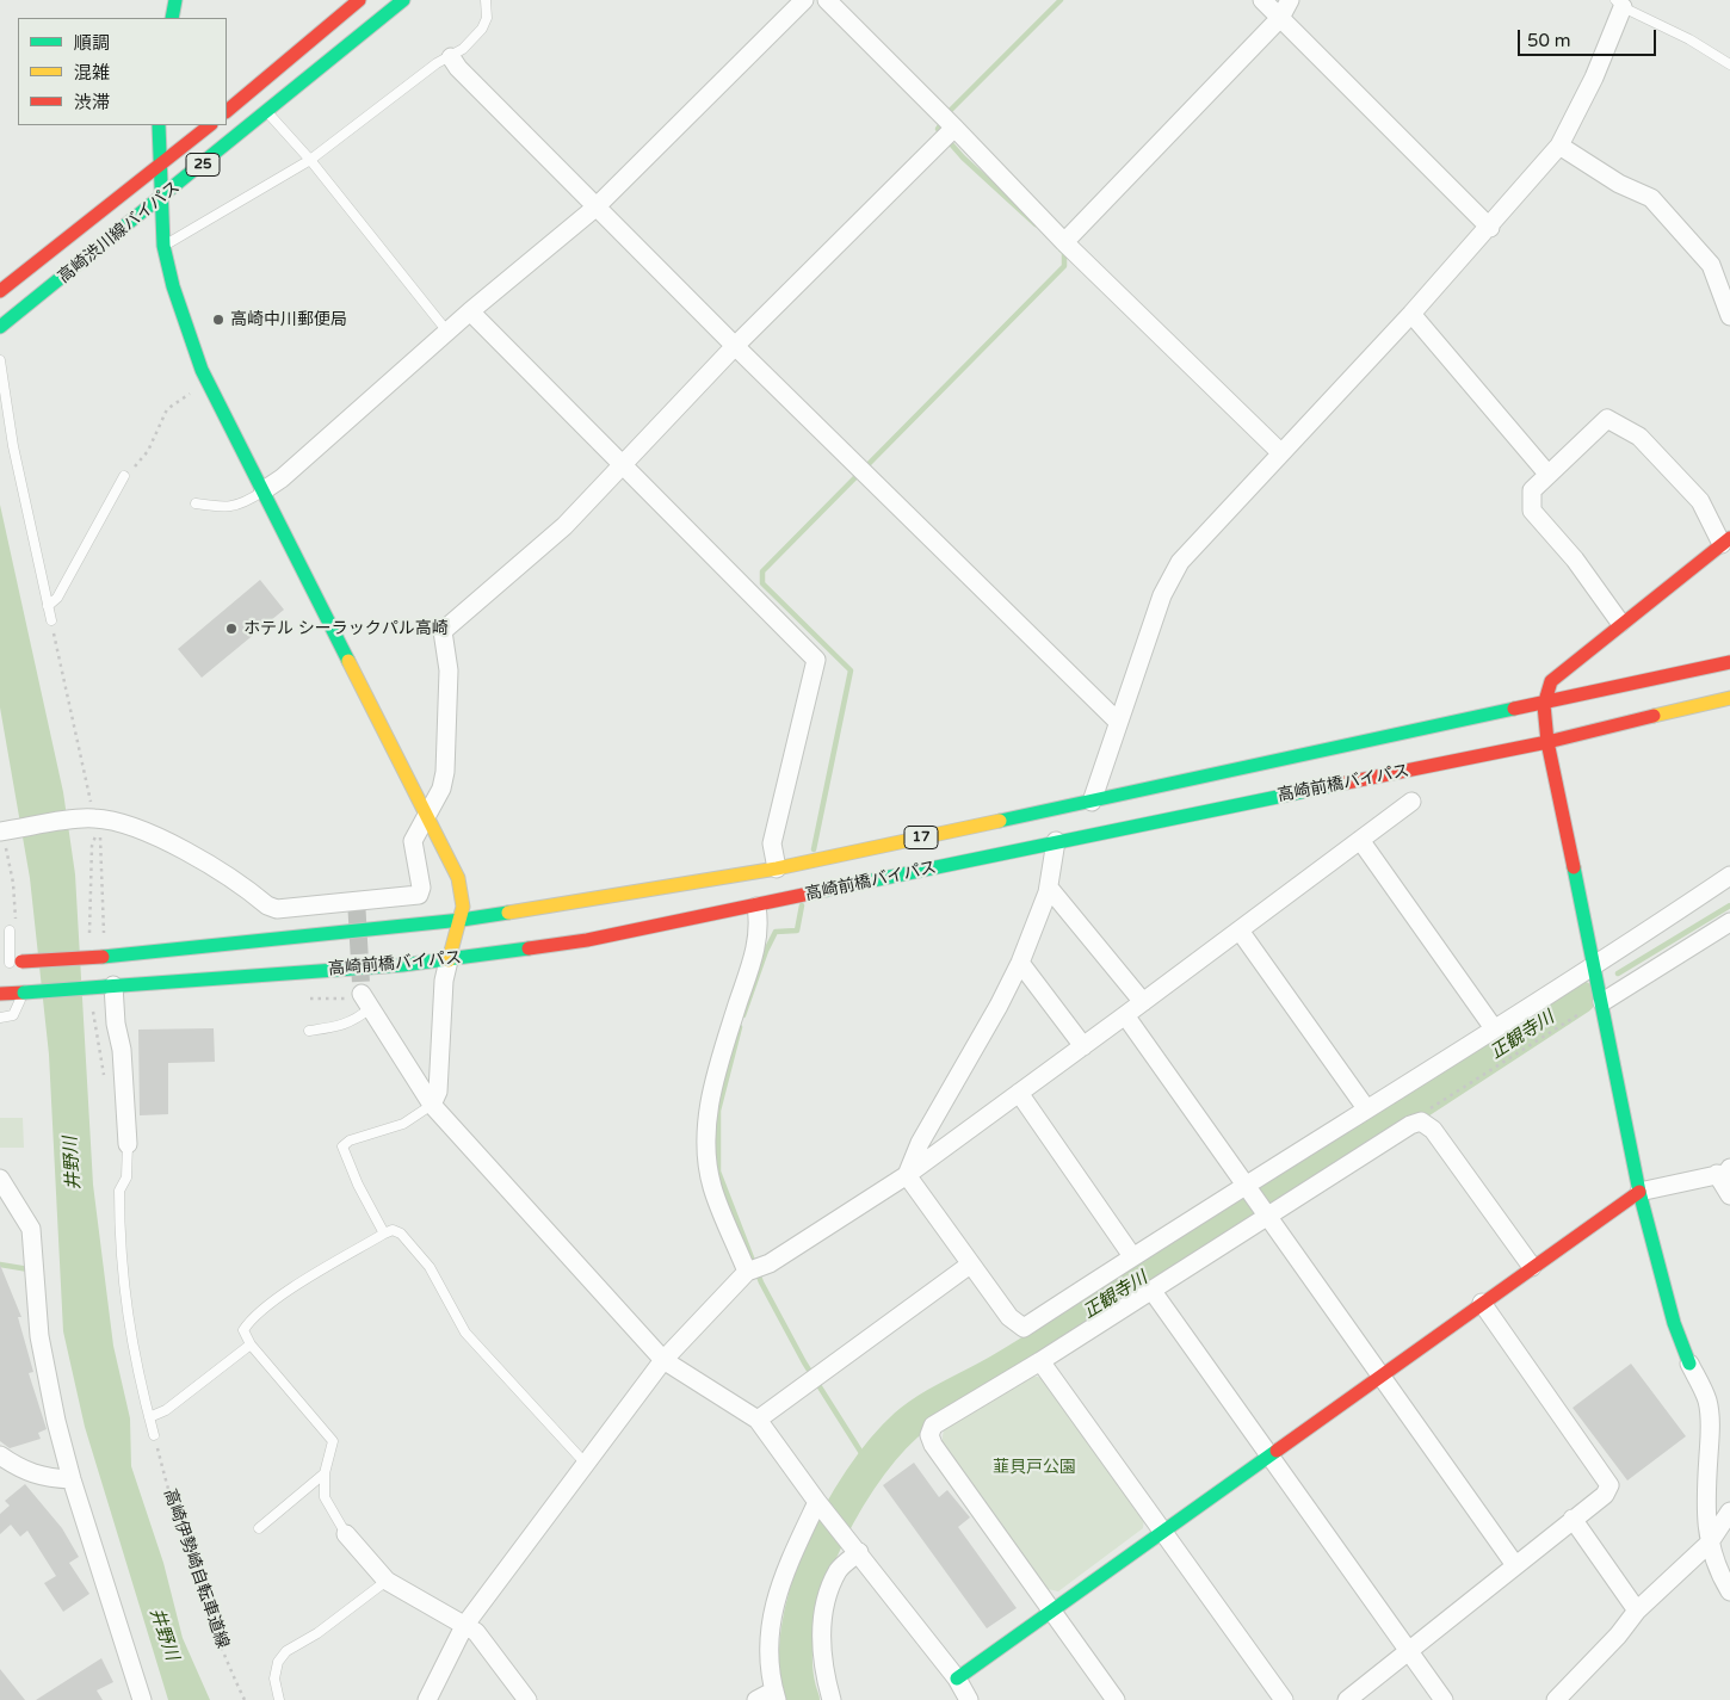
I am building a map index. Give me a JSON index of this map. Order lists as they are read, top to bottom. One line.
{"streets":{"main road":["25","高崎渋川線バイパス","高崎前橋バイパス","17"],"path":["高崎伊勢崎自転車道線"]},"water":["正観寺川","井野川"],"parks":["韮貝戸公園"],"places":["高崎中川郵便局","ホテル シーラックパル高崎"],"legend":["順調","混雑","渋滞"],"scale_bar":"50 m"}
